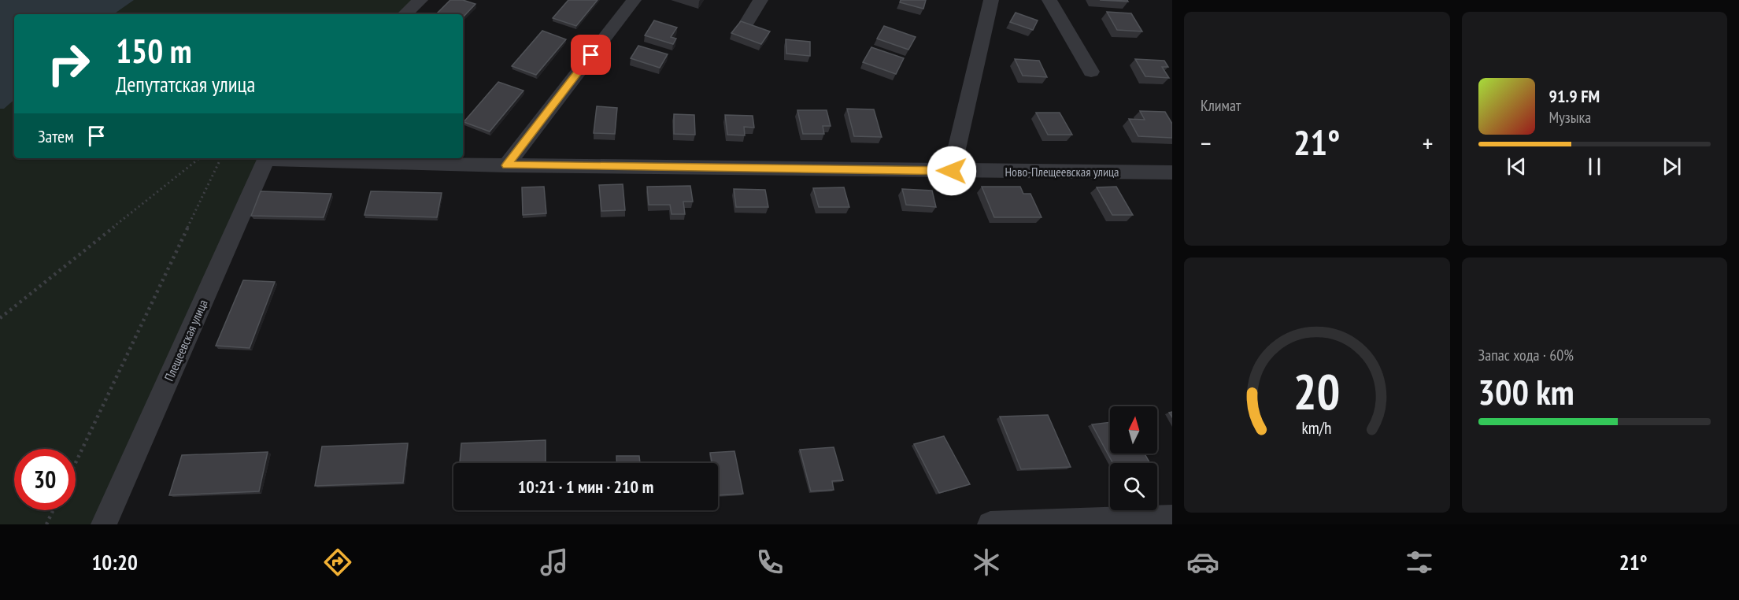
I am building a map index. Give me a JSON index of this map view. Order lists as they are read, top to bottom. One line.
{"streets":{"street":["Ново-Плещеевская улица","Плещеевская улица"]},"north":"top","page":{"tile":["Климат",["Запас хода · 60%","300 km"]],"turn":["150 m","Депутатская улица"],"song":["91.9 FM","Музыка"],"then":"Затем","heat":["−","21°","+"],"limit":"30","trip":"10:21 · 1 мин · 210 m","tabs":["10:20","21°"],"gauge":["20","km/h"]}}
